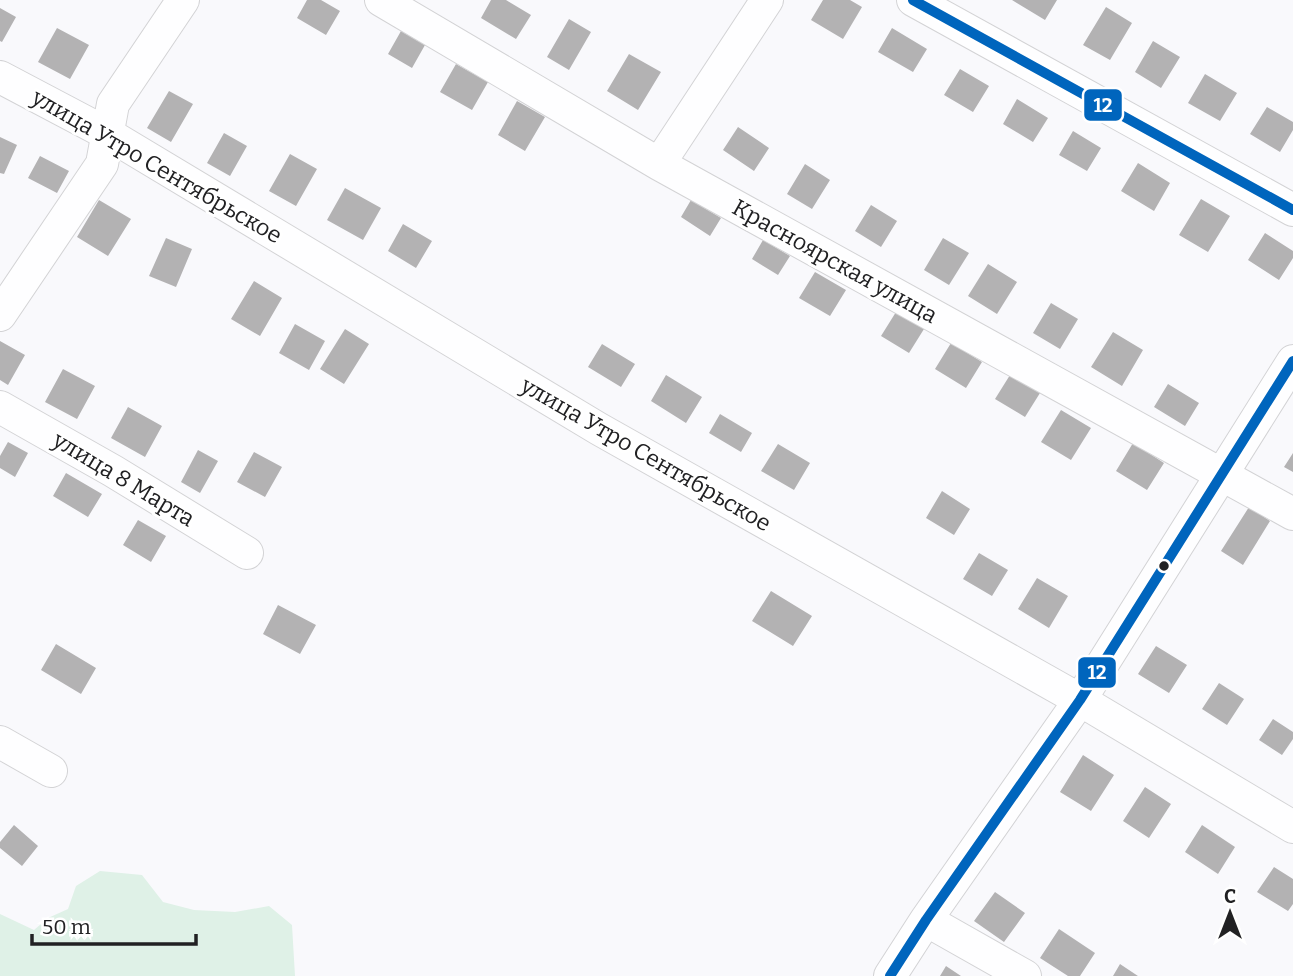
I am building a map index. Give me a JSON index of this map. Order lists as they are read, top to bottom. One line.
{"streets":{"street":["улица Утро Сентябрьское","Красноярская улица","улица 8 Марта"]},"lines":["transit line 12"],"scale_bar":"50 m","north":"top"}
